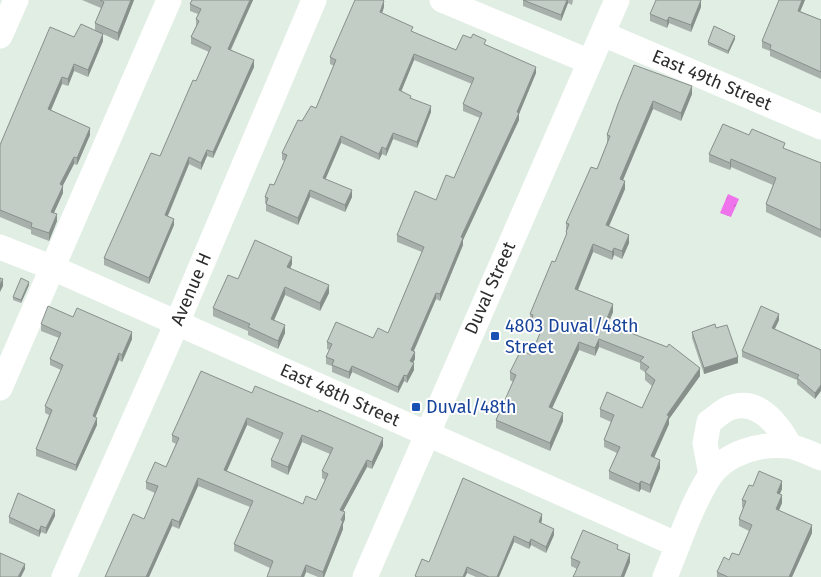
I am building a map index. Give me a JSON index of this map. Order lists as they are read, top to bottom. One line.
{"streets":{"street":["East 49th Street","Duval Street","Avenue H","East 48th Street"]},"crossings":[["East 49th Street","Duval Street"],["Duval Street","East 48th Street"],["Avenue H","East 48th Street"]],"places":{"transit":["4803 Duval/48th Street","Duval/48th"]}}
